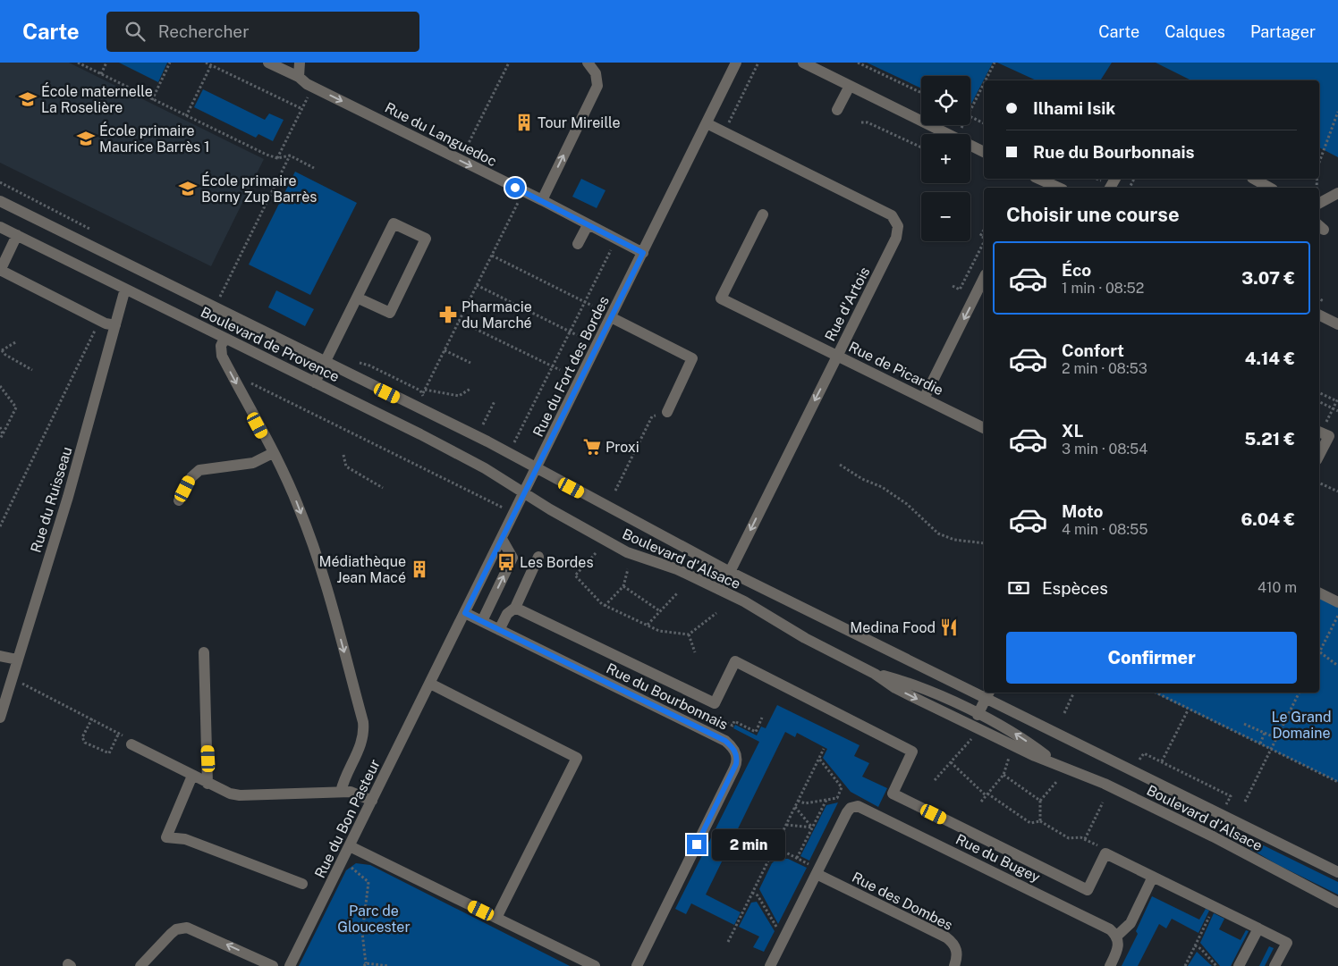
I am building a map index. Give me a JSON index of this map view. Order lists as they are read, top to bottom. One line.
{"streets":{"street":["Rue du Languedoc","Rue d'Artois","Boulevard de Provence","Rue du Fort des Bordes","Rue de Picardie","Rue du Ruisseau","Boulevard d'Alsace","Rue du Bourbonnais","Rue du Bon Pasteur","Rue du Bugey","Rue des Dombes"]},"crossings":[["Rue du Languedoc","Rue du Fort des Bordes"],["Rue d'Artois","Rue du Fort des Bordes"],["Rue d'Artois","Rue de Picardie"],["Rue d'Artois","Boulevard d'Alsace"],["Boulevard de Provence","Rue du Fort des Bordes"],["Boulevard de Provence","Rue du Ruisseau"],["Boulevard de Provence","Boulevard d'Alsace"],["Rue du Fort des Bordes","Boulevard d'Alsace"],["Rue du Fort des Bordes","Rue du Bourbonnais"],["Rue du Fort des Bordes","Rue du Bon Pasteur"],["Rue du Bugey","Rue des Dombes"]],"one_way":["Rue du Languedoc","Rue d'Artois"],"parks":["Le Grand Domaine","Parc de Gloucester"],"places":{"school or university":["École maternelle La Roselière","École primaire Maurice Barrès 1","École primaire Borny Zup Barrès"],"building":["Tour Mireille","Médiathèque Jean Macé"],"pharmacy":["Pharmacie du Marché"],"supermarket":["Proxi"],"bus stop":["Les Bordes"],"restaurant":["Medina Food"]},"page":{"header":"Carte","search":"Rechercher","nav":["Carte","Calques","Partager"],"map_buttons":["+","−"],"banner":["Ilhami Isik","Rue du Bourbonnais"],"heading":"Choisir une course","list":[{"name":"Éco","note":"1 min · 08:52","value":"3.07 €"},{"name":"Confort","note":"2 min · 08:53","value":"4.14 €"},{"name":"XL","note":"3 min · 08:54","value":"5.21 €"},{"name":"Moto","note":"4 min · 08:55","value":"6.04 €"}],"pay":["Espèces","410 m"],"buttons":"Confirmer","bubble":"2 min"}}
